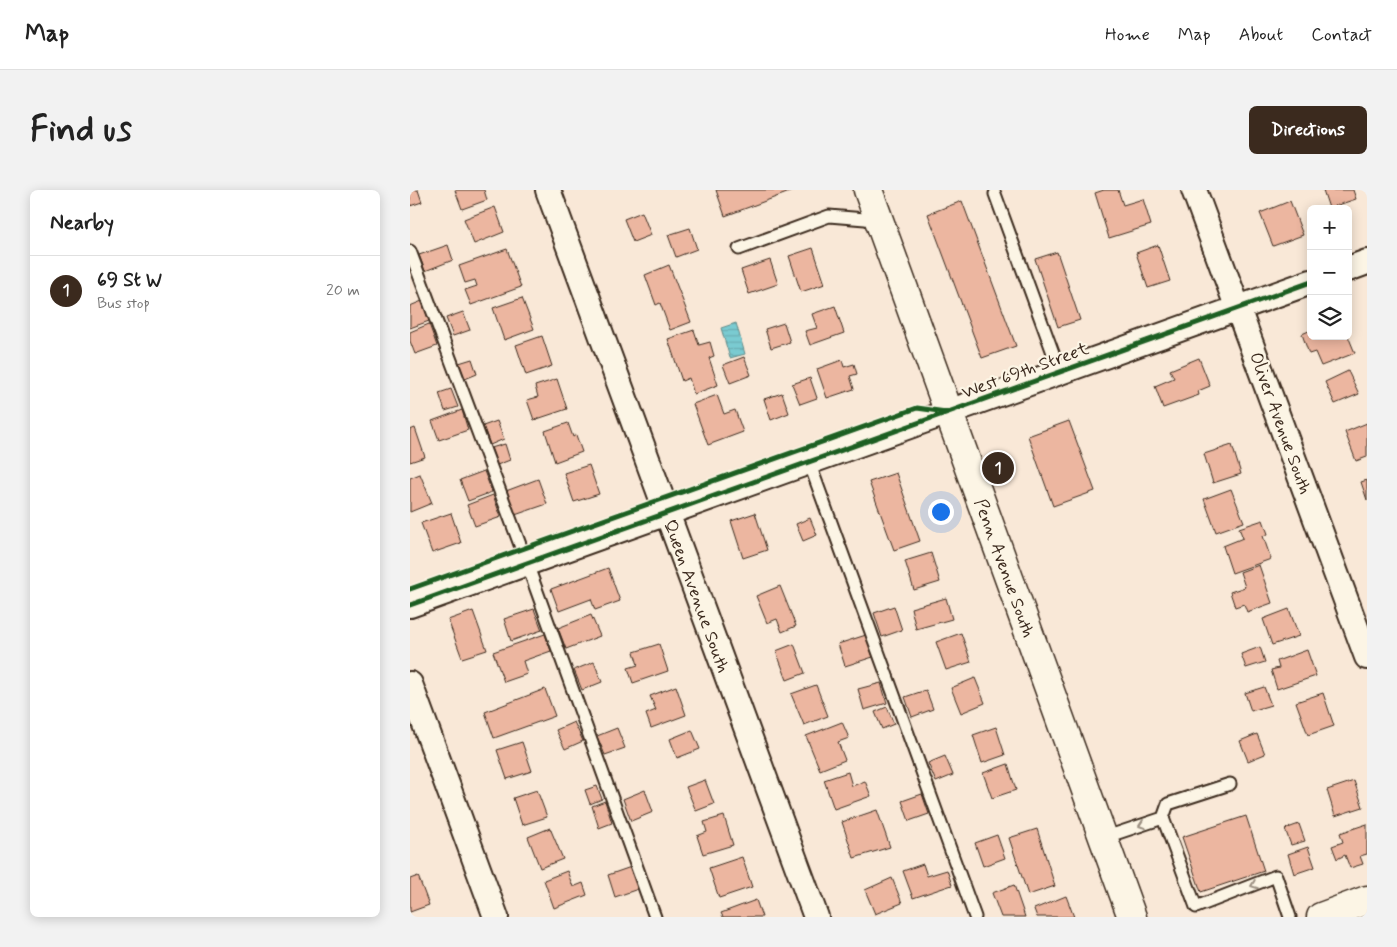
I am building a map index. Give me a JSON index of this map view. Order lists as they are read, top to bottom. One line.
{"streets":{"main road":["Penn Avenue South"],"street":["West 69th Street","Oliver Avenue South","Queen Avenue South"]},"crossings":[["West 69th Street","Oliver Avenue South"],["West 69th Street","Penn Avenue South"],["West 69th Street","Queen Avenue South"]],"page":{"header":"Map","nav":["Home","Map","About","Contact"],"buttons":"Directions","title":"Find us","heading":"Nearby","map_buttons":["+","−"],"list":[{"mark":"1","name":"69 St W","note":"Bus stop","value":"20 m"}],"pins":"1"}}
